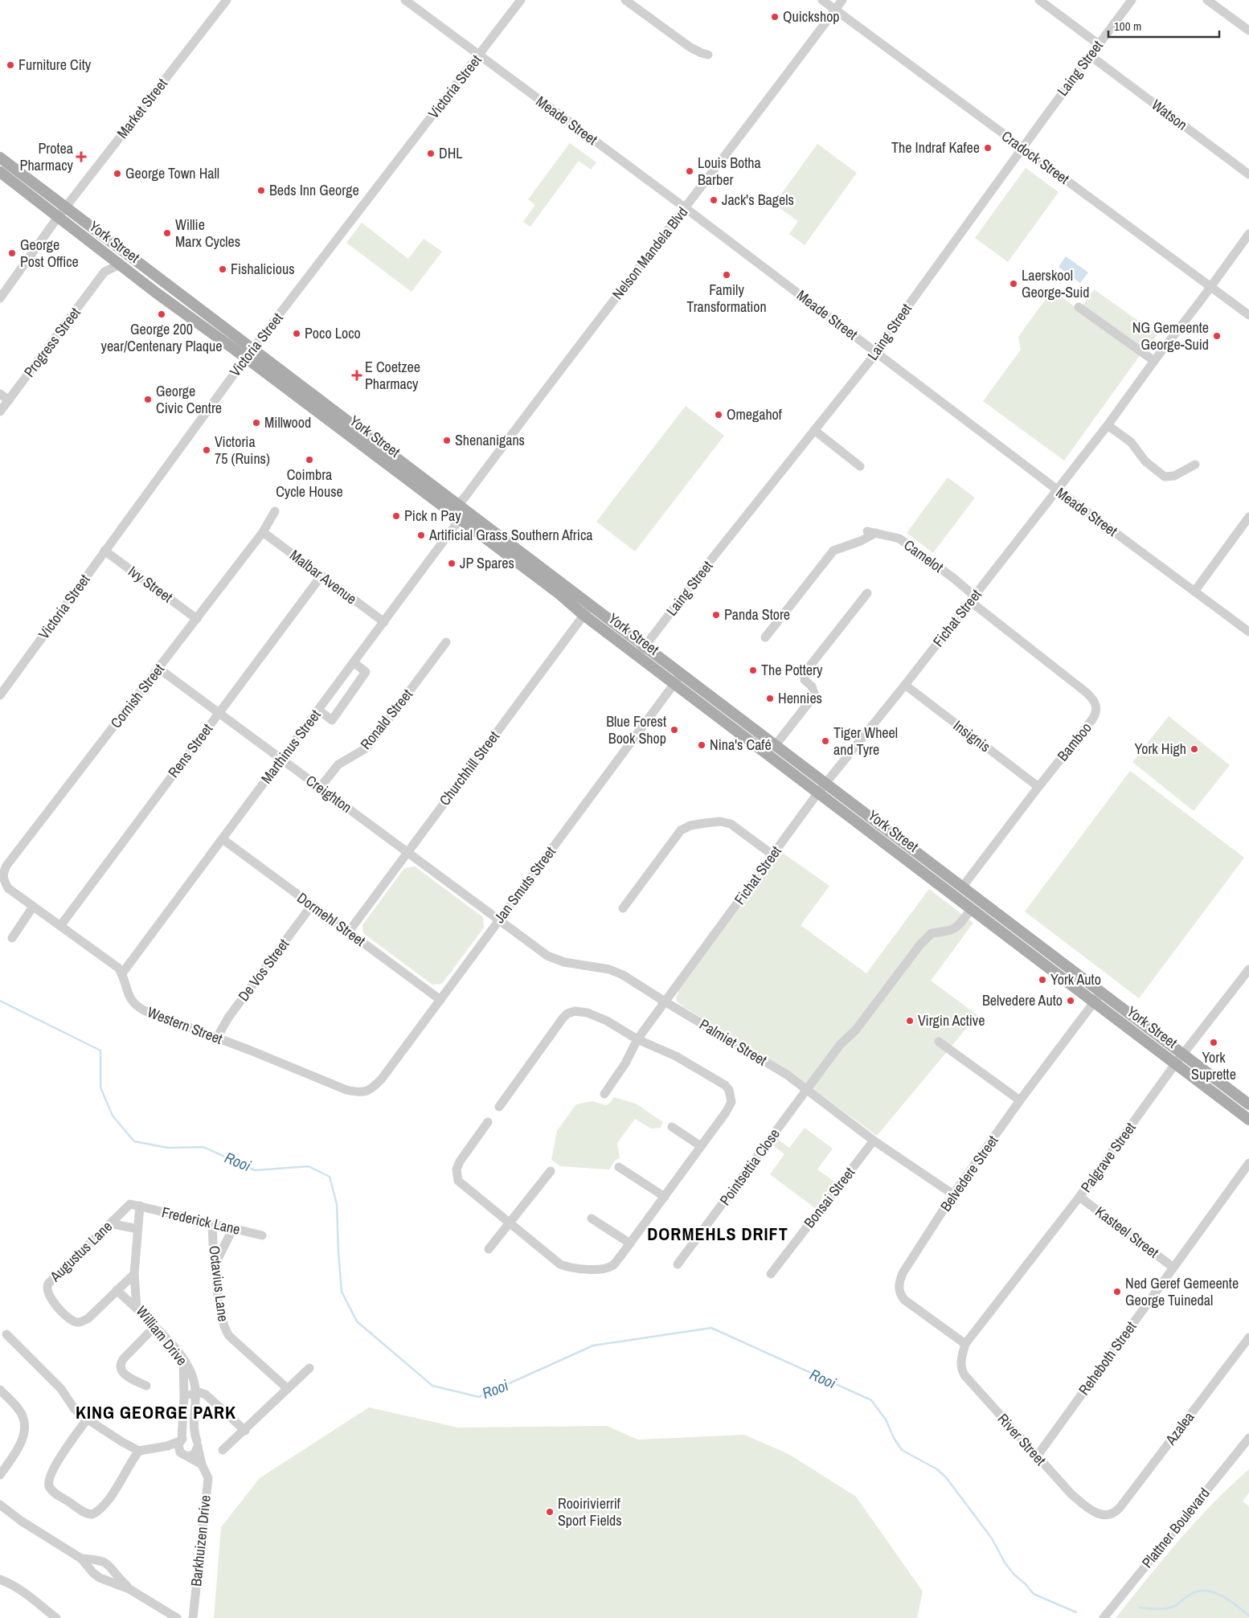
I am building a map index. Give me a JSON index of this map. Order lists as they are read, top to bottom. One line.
{"streets":{"main road":["York Street"],"street":["Laing Street","Victoria Street","Market Street","Watson","Meade Street","Cradock Street","Nelson Mandela Blvd","Progress Street","Camelot","Malbar Avenue","Ivy Street","Fichat Street","Cornish Street","Ronald Street","Insignis","Bamboo","Marthinus Street","Rens Street","Churchhill Street","Creighton","Jan Smuts Street","Dormehl Street","De Vos Street","Western Street","Palmiet Street","Palgrave Street","Pointsettia Close","Belvedere Street","Bonsai Street","Frederick Lane","Kasteel Street","Augustus Lane","Octavius Lane","William Drive","Reheboth Street","Azalea","River Street","Plattner Boulevard","Barkhuizen Drive"]},"crossings":[["Laing Street","Watson"],["Laing Street","Meade Street"],["Laing Street","Cradock Street"],["Laing Street","York Street"],["Victoria Street","Meade Street"],["Victoria Street","York Street"],["Victoria Street","Ivy Street"],["Market Street","York Street"],["Meade Street","Nelson Mandela Blvd"],["Meade Street","Fichat Street"],["Cradock Street","Nelson Mandela Blvd"],["Cradock Street","Fichat Street"],["York Street","Nelson Mandela Blvd"],["York Street","Progress Street"],["York Street","Fichat Street"],["York Street","Bamboo"],["York Street","Marthinus Street"],["York Street","Churchhill Street"],["York Street","Jan Smuts Street"],["York Street","Palgrave Street"],["York Street","Pointsettia Close"],["York Street","Belvedere Street"],["Camelot","Fichat Street"],["Camelot","Bamboo"],["Malbar Avenue","Cornish Street"],["Malbar Avenue","Marthinus Street"],["Malbar Avenue","Rens Street"],["Ivy Street","Cornish Street"],["Fichat Street","Insignis"],["Fichat Street","Bamboo"],["Fichat Street","Palmiet Street"],["Cornish Street","Creighton"],["Ronald Street","Creighton"],["Insignis","Bamboo"],["Marthinus Street","Creighton"],["Marthinus Street","Dormehl Street"],["Marthinus Street","Western Street"],["Rens Street","Creighton"],["Churchhill Street","Creighton"],["Churchhill Street","Dormehl Street"],["Creighton","Jan Smuts Street"],["Creighton","Palmiet Street"],["Jan Smuts Street","Dormehl Street"],["Jan Smuts Street","Western Street"],["Jan Smuts Street","Palmiet Street"],["Dormehl Street","De Vos Street"],["De Vos Street","Western Street"],["Palmiet Street","Pointsettia Close"],["Palmiet Street","Belvedere Street"],["Palmiet Street","Bonsai Street"],["Palgrave Street","Belvedere Street"],["Palgrave Street","Kasteel Street"],["Palgrave Street","River Street"],["Belvedere Street","River Street"],["Frederick Lane","Augustus Lane"],["Frederick Lane","Octavius Lane"],["Frederick Lane","William Drive"],["Kasteel Street","Reheboth Street"],["Augustus Lane","William Drive"],["William Drive","Barkhuizen Drive"],["Reheboth Street","River Street"],["Azalea","River Street"]],"districts":["DORMEHLS DRIFT","KING GEORGE PARK"],"water":["Rooi"],"places":{"other":["Quickshop","Furniture City","The Indraf Kafee","DHL","Louis Botha Barber","George Town Hall","Beds Inn George","Jack's Bagels","Willie Marx Cycles","George Post Office","Fishalicious","Family Transformation","Laerskool George-Suid","George 200 year/Centenary Plaque","Poco Loco","NG Gemeente George-Suid","George Civic Centre","Omegahof","Millwood","Shenanigans","Victoria 75 (Ruins)","Coimbra Cycle House","Pick n Pay","Artificial Grass Southern Africa","JP Spares","Panda Store","The Pottery","Hennies","Blue Forest Book Shop","Tiger Wheel and Tyre","Nina's Café","York High","York Auto","Belvedere Auto","Virgin Active","York Suprette","Ned Geref Gemeente George Tuinedal","Rooirivierrif Sport Fields"],"health":["Protea Pharmacy","E Coetzee Pharmacy"]},"scale_bar":"100 m"}
